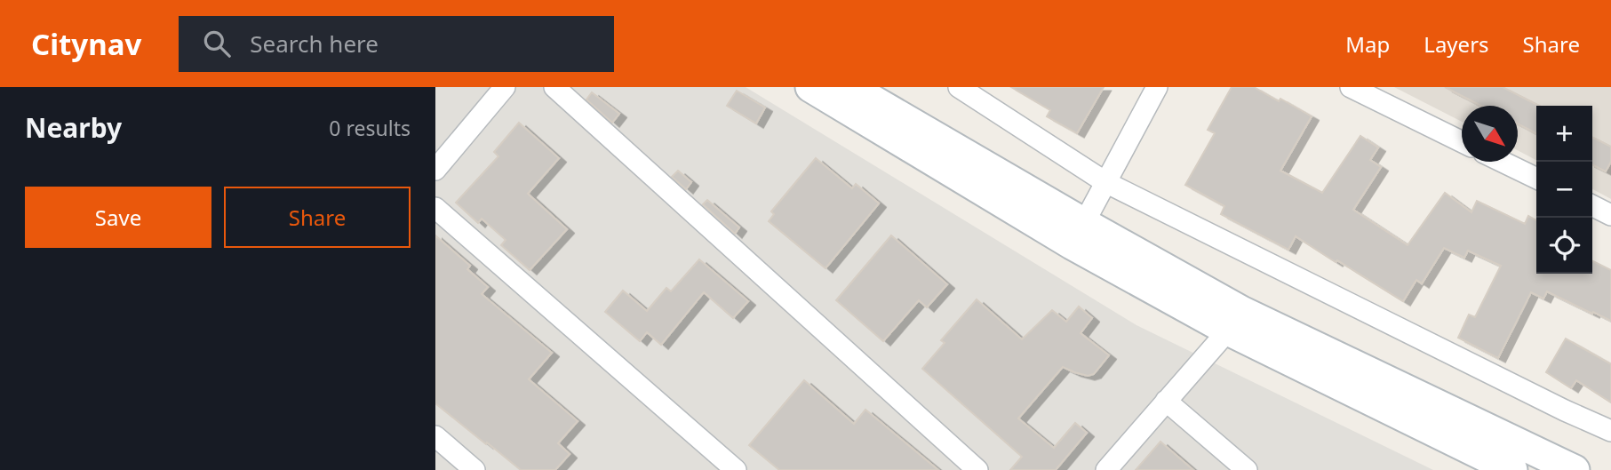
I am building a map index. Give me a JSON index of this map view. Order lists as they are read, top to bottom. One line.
{"north":"bottom right","page":{"header":"Citynav","search":"Search here","nav":["Map","Layers","Share"],"heading":["Nearby","0 results"],"map_buttons":["+","−"],"buttons":["Save","Share"]}}
